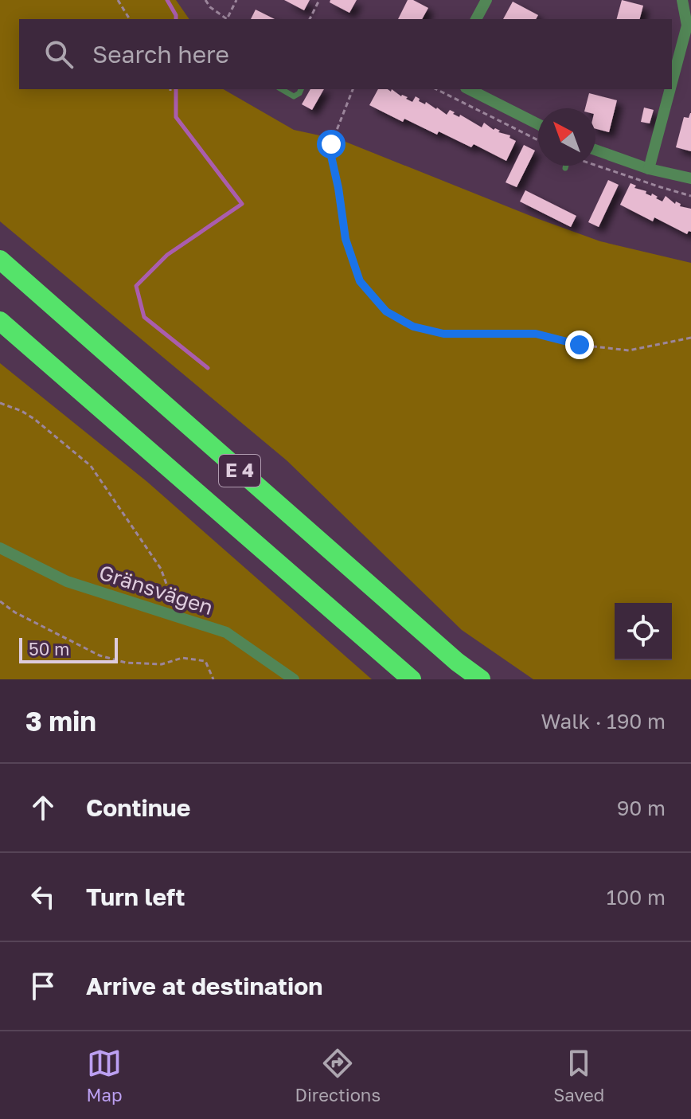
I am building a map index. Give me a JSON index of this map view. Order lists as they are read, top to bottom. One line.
{"streets":{"highway":["E 4"],"street":["Gränsvägen"]},"scale_bar":"50 m","north":"top left","page":{"search":"Search here","scale":"50 m","heading":["3 min","Walk · 190 m"],"list":[["Continue","90 m"],["Turn left","100 m"],"Arrive at destination"],"nav":["Map","Directions","Saved"]}}
